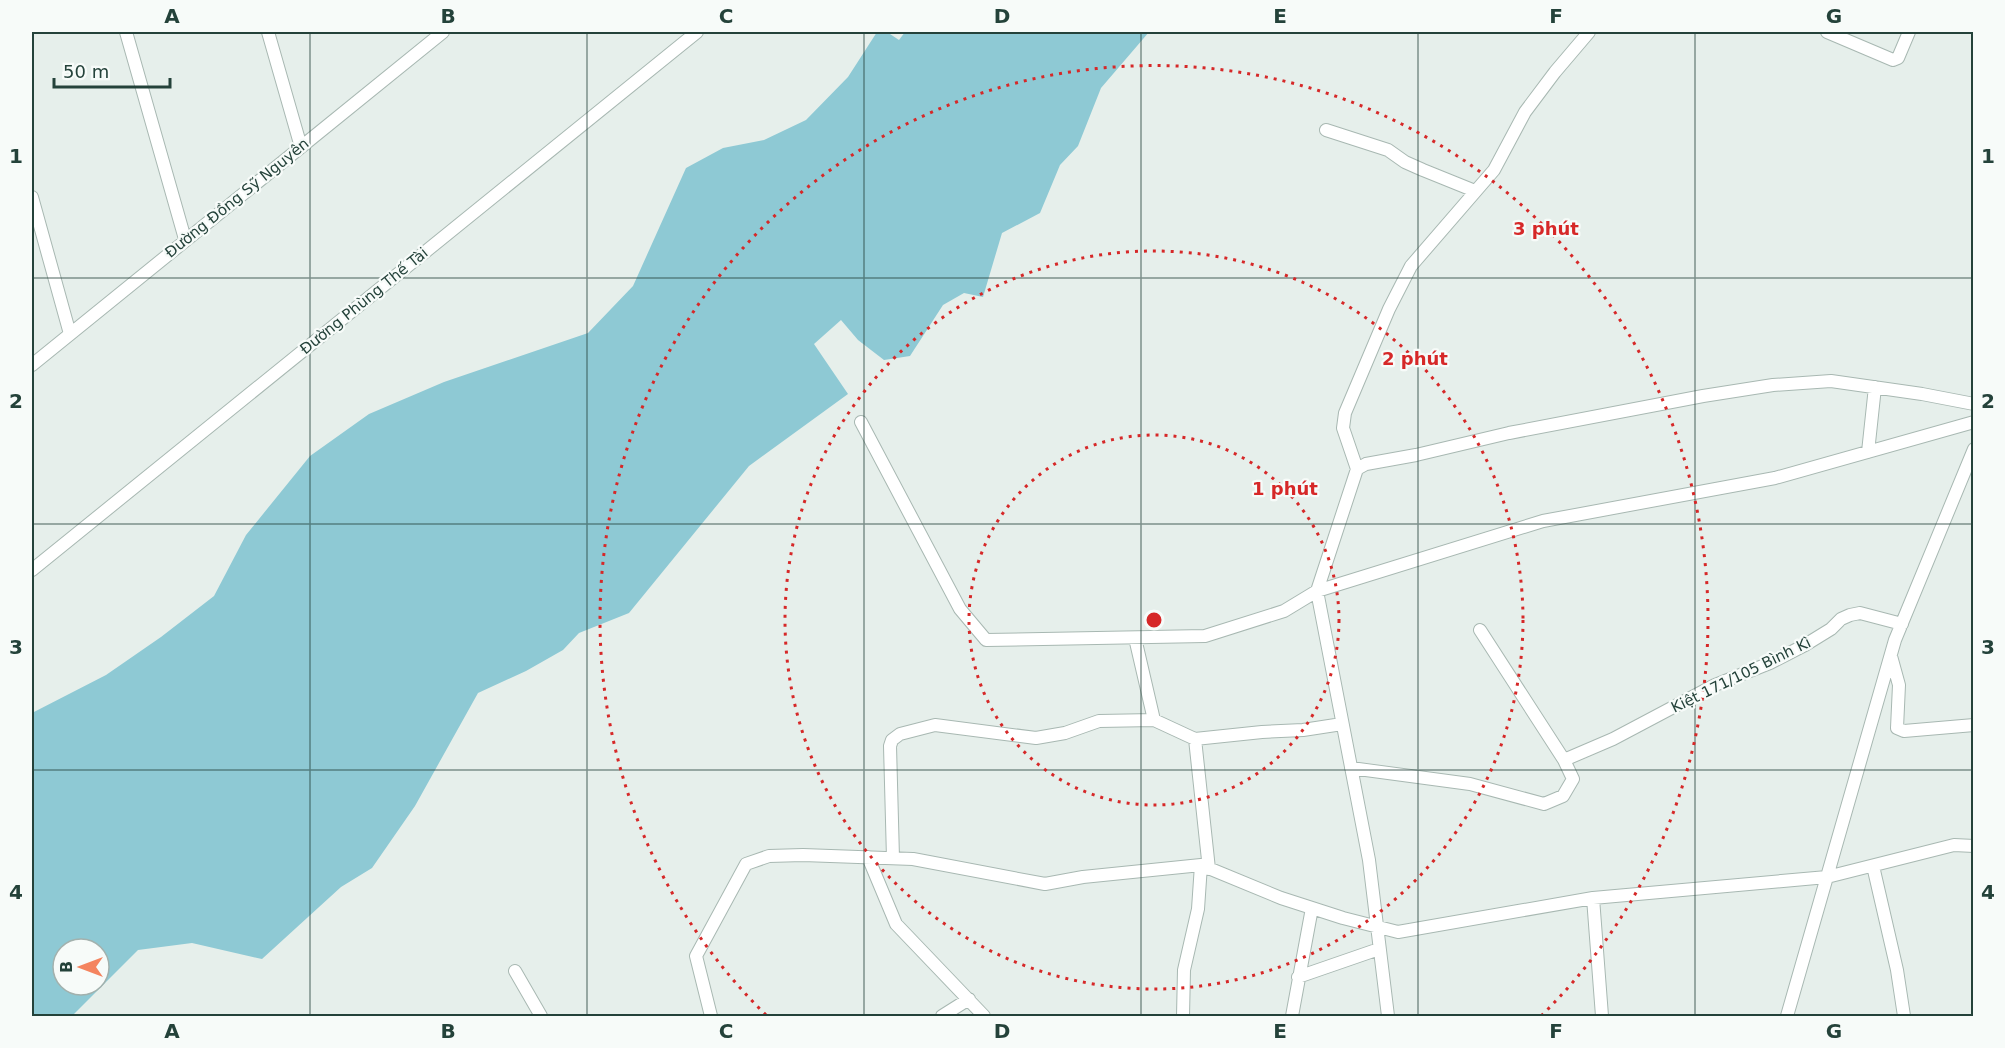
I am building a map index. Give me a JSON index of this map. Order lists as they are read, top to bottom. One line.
{"streets":{"street":["Đường Đồng Sỹ Nguyên","Đường Phùng Thế Tài","Kiệt 171/105 Bình Kì"]},"scale_bar":"50 m","north":"left","grid":{"columns":["A","B","C","D","E","F","G"],"rows":["1","2","3","4"]},"rings":["3 phút","2 phút","1 phút"]}
